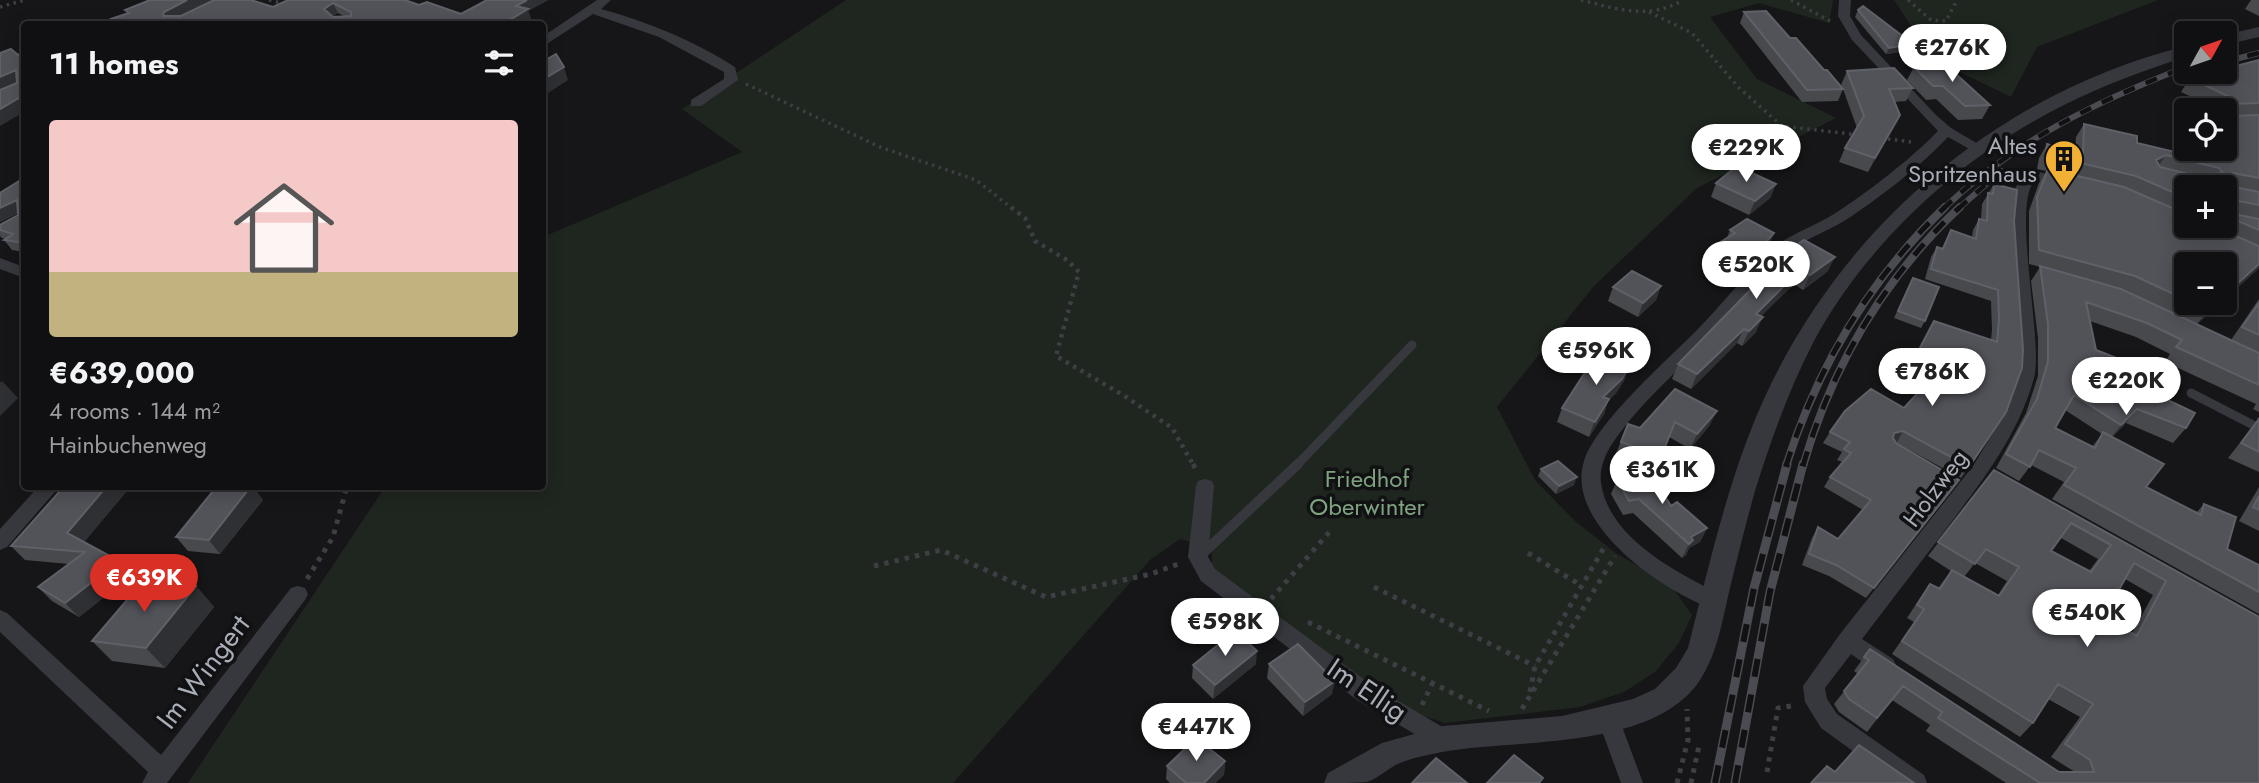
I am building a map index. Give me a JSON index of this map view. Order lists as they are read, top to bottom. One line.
{"streets":{"street":["Holzweg","Im Wingert","Im Ellig"]},"parks":["Friedhof Oberwinter"],"places":{"building":["Altes Spritzenhaus"]},"north":"top right","page":{"map_buttons":["+","−"],"heading":"11 homes","price":["€276K","€229K","€520K","€596K","€786K","€220K","€361K","€639K","€540K","€598K","€447K"],"list":[{"name":"€639,000","note":"4 rooms · 144 m² · Hainbuchenweg"}]}}
